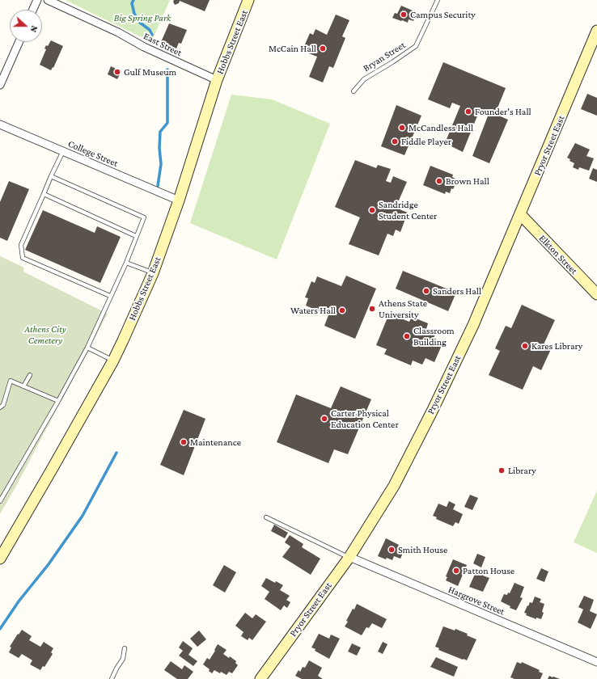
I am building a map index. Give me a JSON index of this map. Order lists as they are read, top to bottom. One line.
{"streets":{"street":["Hobbs Street East","East Street","Pryor Street East","College Street","Elkton Street","Hargrove Street"],"lane":["Bryan Street"]},"crossings":[["Hobbs Street East","East Street"],["Hobbs Street East","College Street"],["Pryor Street East","Elkton Street"],["Pryor Street East","Hargrove Street"]],"parks":["Big Spring Park","Athens City Cemetery"],"places":["Campus Security","McCain Hall","Gulf Museum","Founder's Hall","McCandless Hall","Fiddle Player","Brown Hall","Sandridge Student Center","Sanders Hall","Athens State University","Waters Hall","Classroom Building","Kares Library","Carter Physical Education Center","Maintenance","Library","Smith House","Patton House"],"north":"right"}
